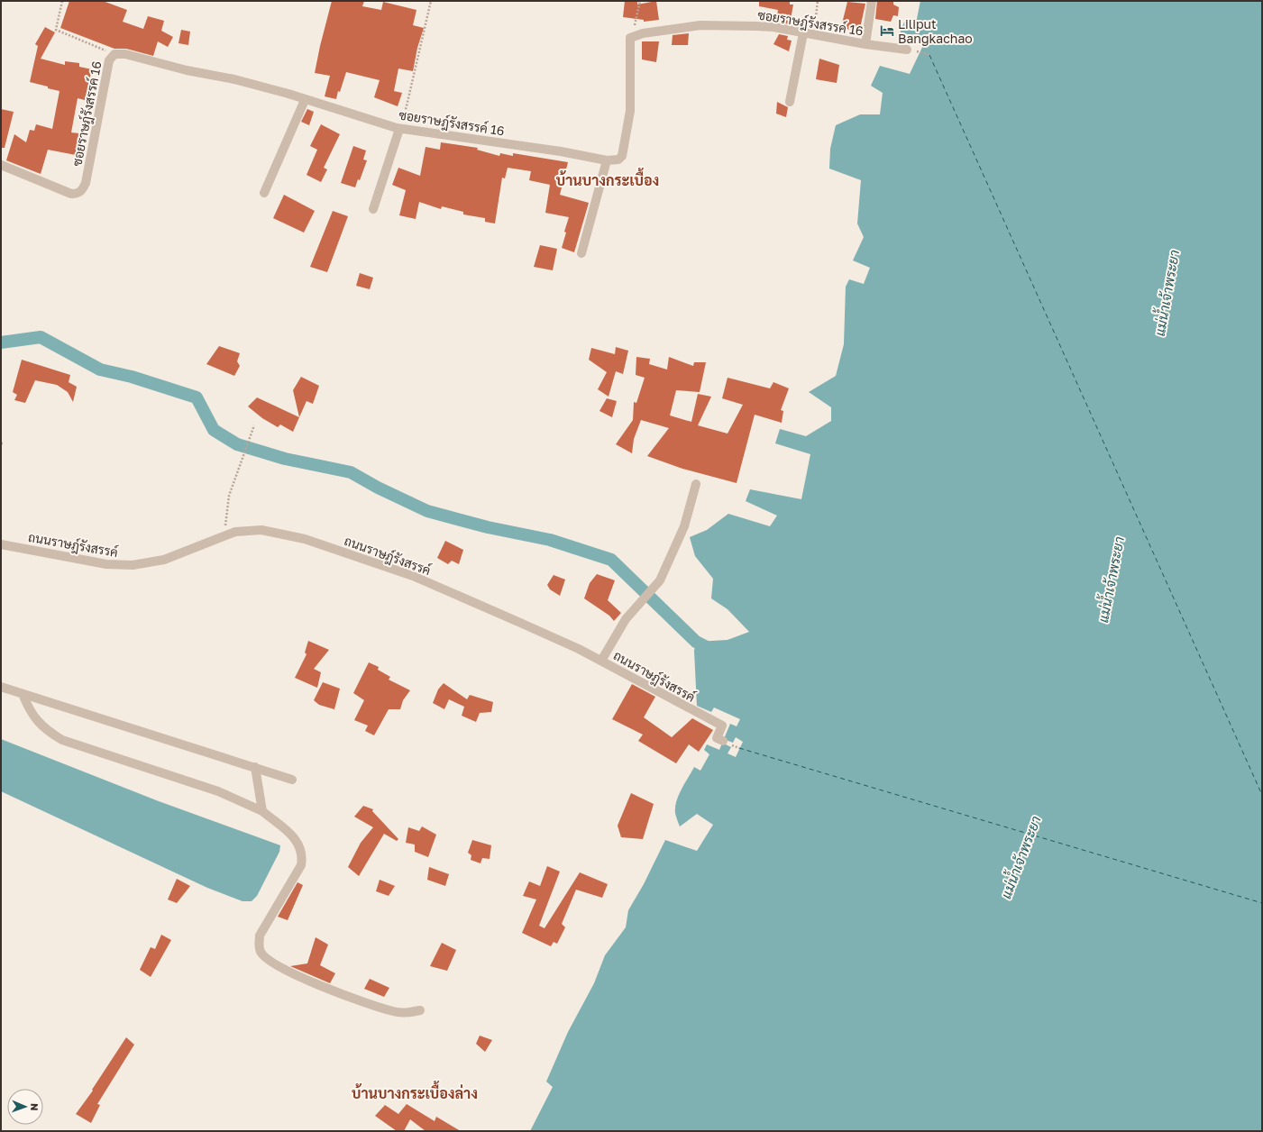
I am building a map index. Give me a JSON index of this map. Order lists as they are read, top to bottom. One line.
{"streets":{"street":["ซอยราษฎ์รังสรรค์ 16","ถนนราษฎ์รังสรรค์"]},"districts":["บ้านบางกระเบื้อง","บ้านบางกระเบื้องล่าง"],"water":["แม่น้ำเจ้าพระยา"],"places":{"hotel":["Liliput Bangkachao"]},"north":"right"}
